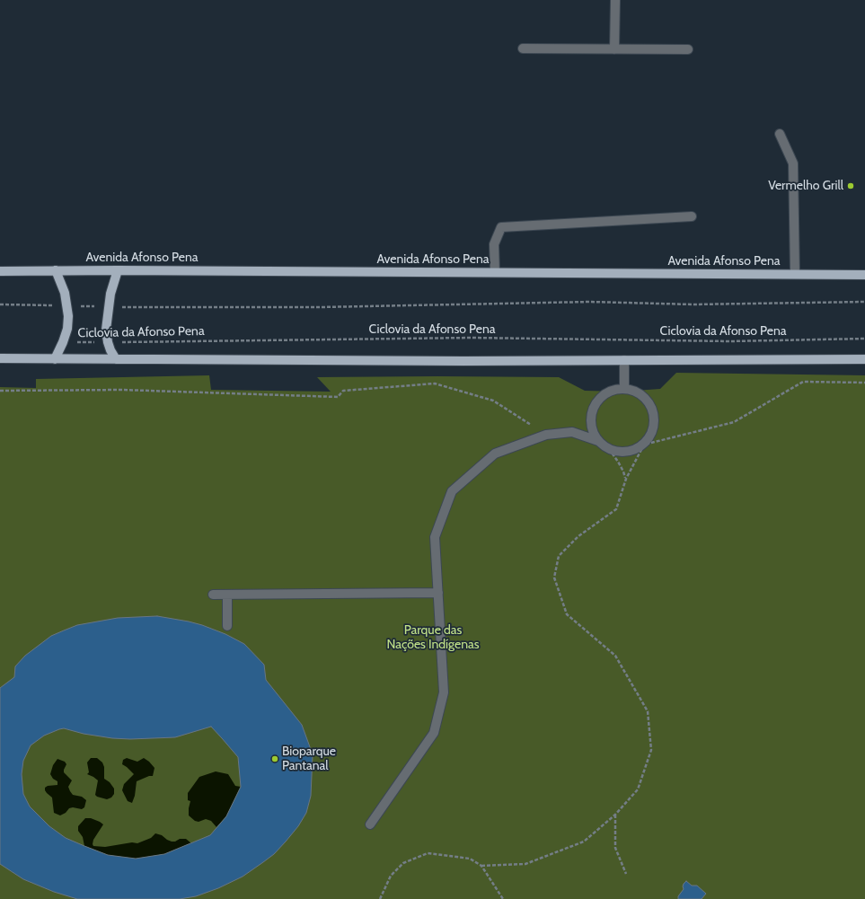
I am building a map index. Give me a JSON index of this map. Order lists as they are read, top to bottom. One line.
{"streets":{"main road":["Avenida Afonso Pena"],"path":["Ciclovia da Afonso Pena"]},"parks":["Parque das Nações Indígenas"],"places":["Vermelho Grill","Bioparque Pantanal"]}
